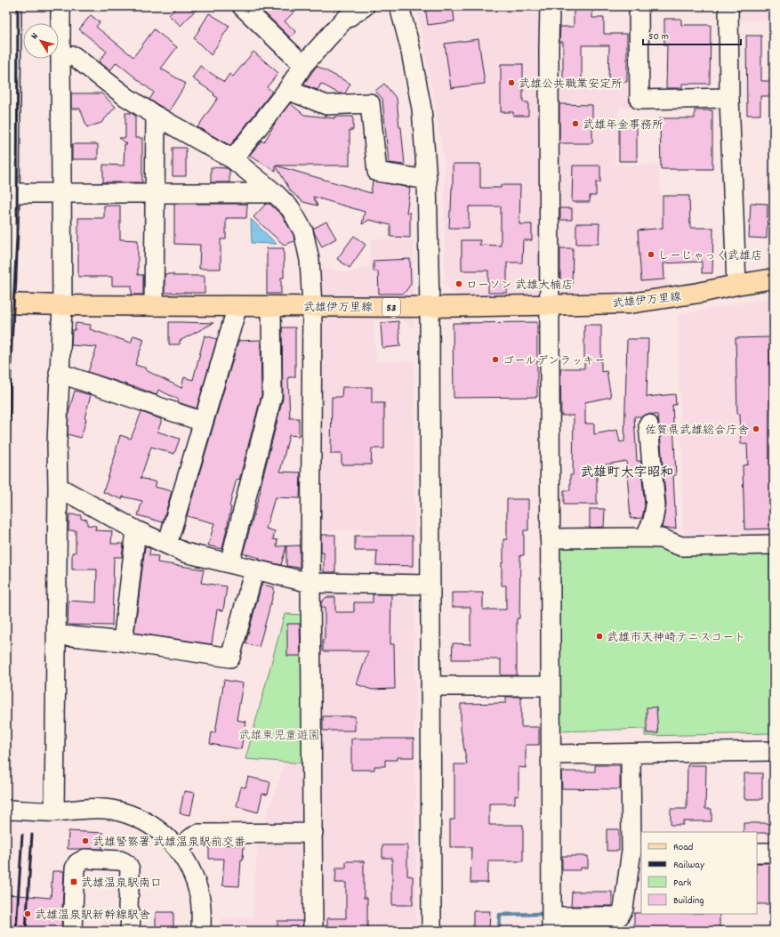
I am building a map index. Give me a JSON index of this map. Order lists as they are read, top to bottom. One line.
{"streets":{"main road":["武雄伊万里線","53"]},"districts":["武雄町大字昭和"],"parks":["武雄東児童遊園"],"places":{"other":["武雄公共職業安定所","武雄年金事務所","しーじゃっく武雄店","ローソン 武雄大楠店","ゴールデンラッキー","佐賀県武雄総合庁舎","武雄市天神崎テニスコート","武雄警察署 武雄温泉駅前交番","武雄温泉駅新幹線駅舎"],"transit":["武雄温泉駅南口"]},"legend":["Road","Railway","Park","Building"],"scale_bar":"50 m","north":"top left"}
